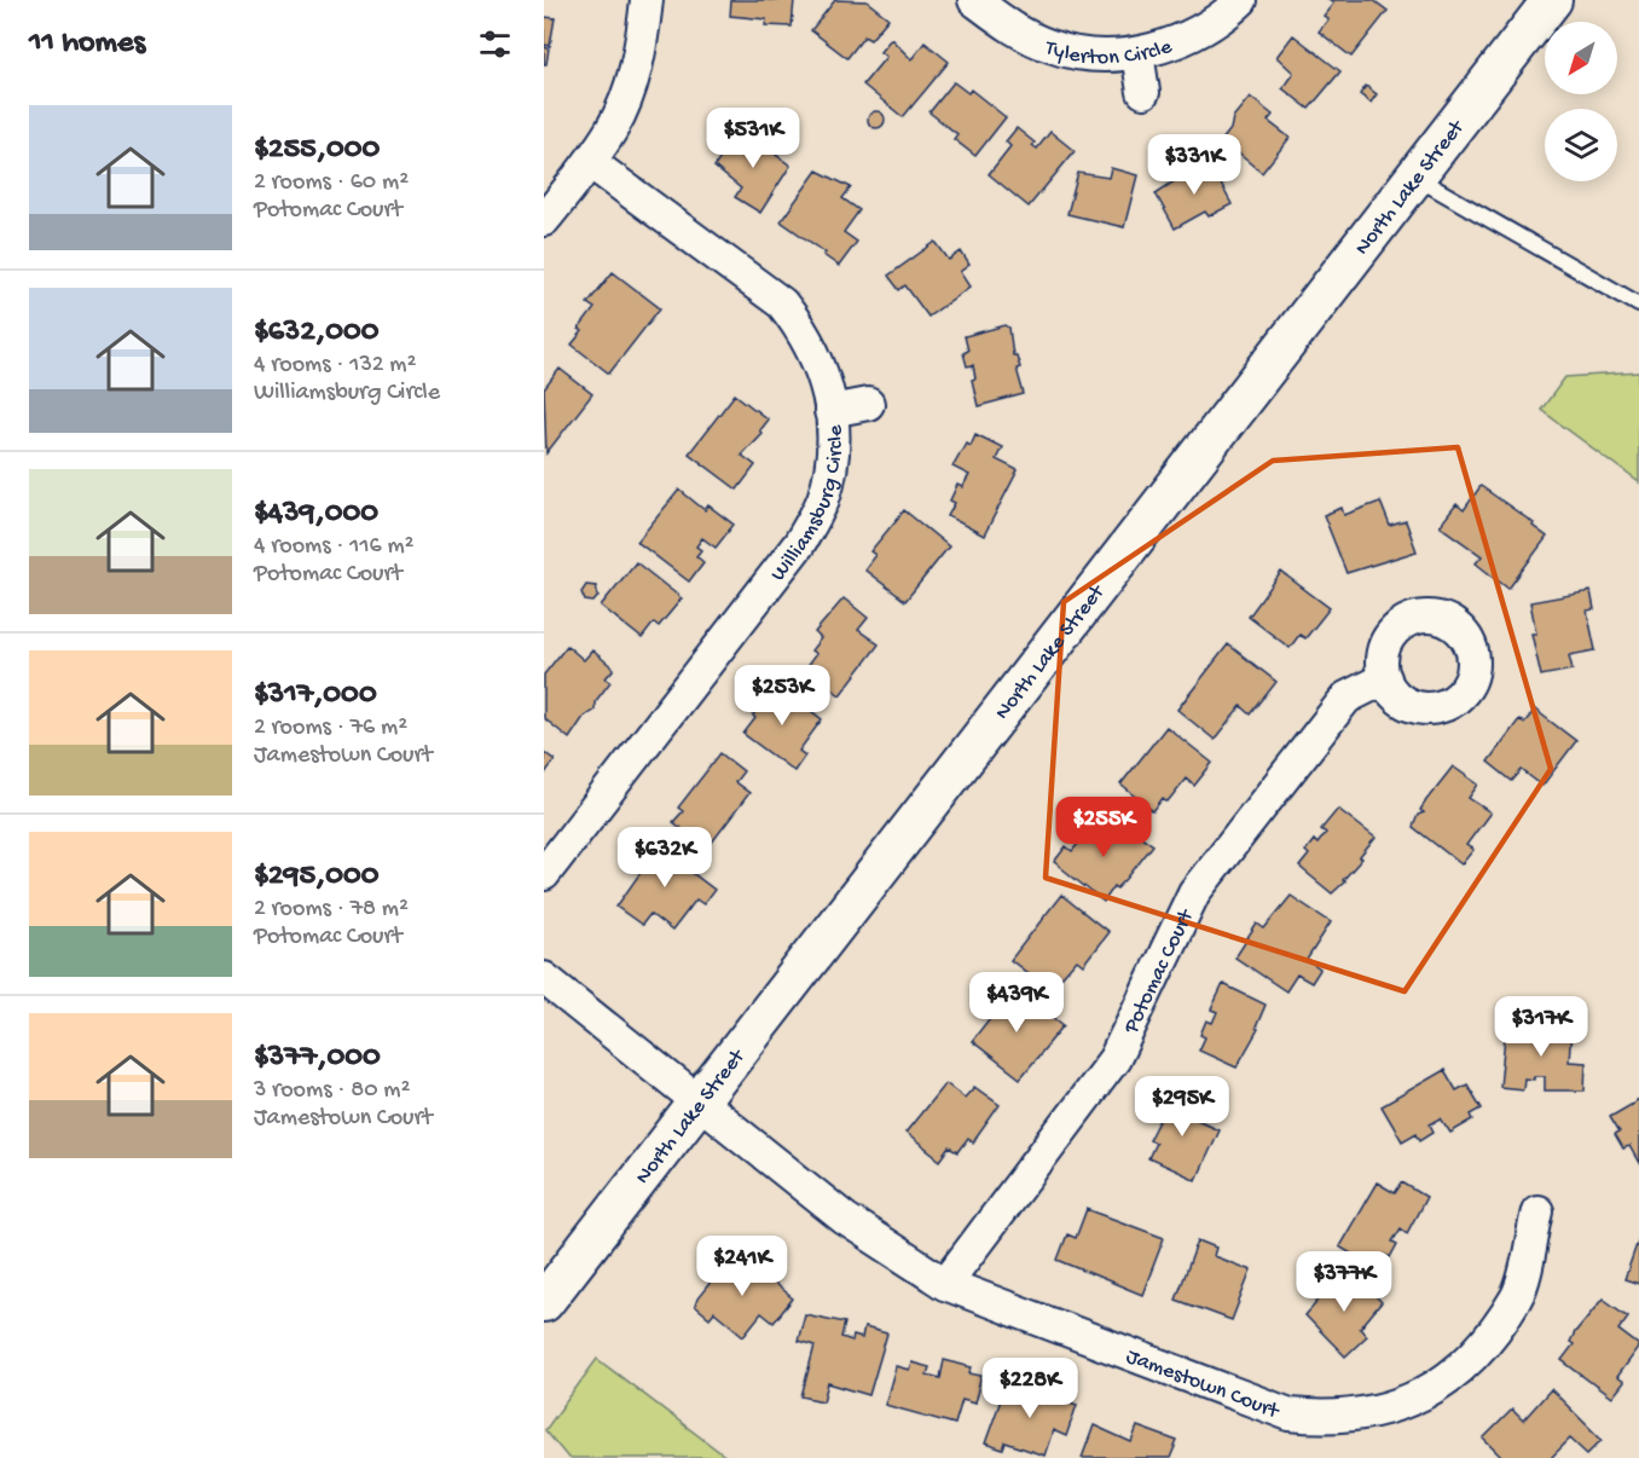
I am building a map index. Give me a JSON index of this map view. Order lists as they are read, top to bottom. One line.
{"streets":{"street":["Tylerton Circle","North Lake Street","Williamsburg Circle","Potomac Court","Jamestown Court"]},"crossings":[["North Lake Street","Jamestown Court"],["Potomac Court","Jamestown Court"]],"north":"bottom left","page":{"heading":"11 homes","list":[{"name":"$255,000","note":"2 rooms · 60 m² · Potomac Court"},{"name":"$632,000","note":"4 rooms · 132 m² · Williamsburg Circle"},{"name":"$439,000","note":"4 rooms · 116 m² · Potomac Court"},{"name":"$317,000","note":"2 rooms · 76 m² · Jamestown Court"},{"name":"$295,000","note":"2 rooms · 78 m² · Potomac Court"},{"name":"$377,000","note":"3 rooms · 80 m² · Jamestown Court"}],"price":["$531K","$331K","$253K","$255K","$632K","$439K","$317K","$295K","$241K","$377K","$228K"]}}
